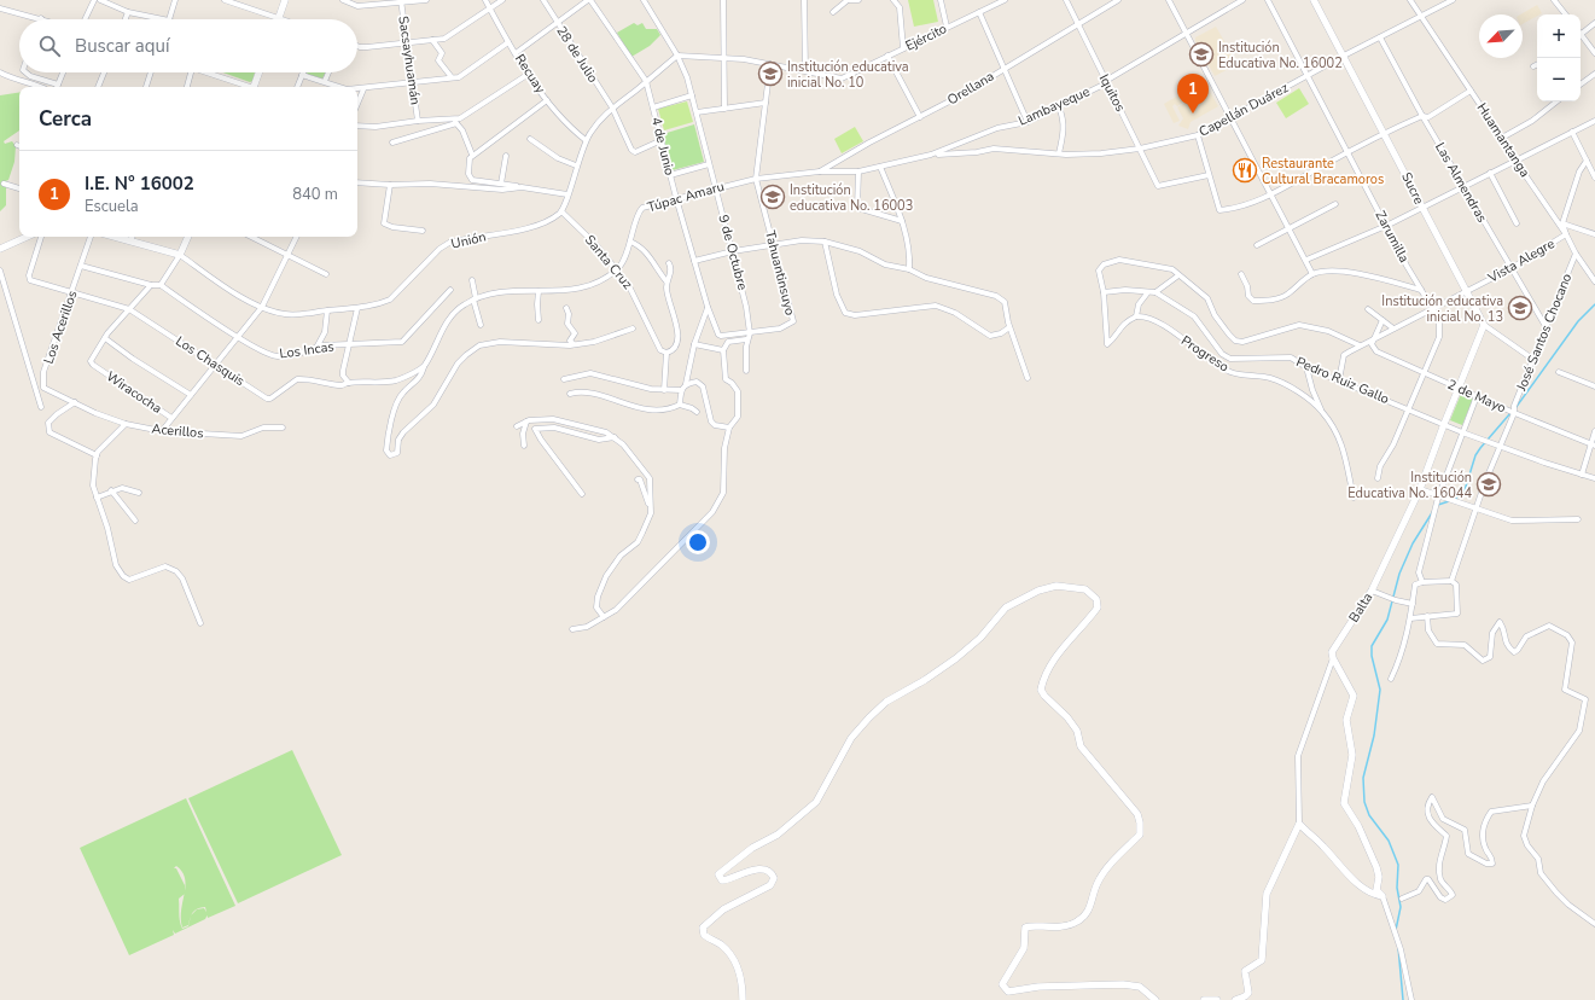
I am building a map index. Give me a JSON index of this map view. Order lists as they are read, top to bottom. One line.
{"streets":{"street":["Ejército","28 de Julio","Sacsayhuamán","Recuay","Orellana","Iquitos","Lambayeque","Capellán Duárez","Huamantanga","4 de Junio","Las Almendras","Sucre","Túpac Amaru","Zarumilla","Unión","9 de Octubre","Vista Alegre","Santa Cruz","Tahuantinsuyo","Los Acerillos","José Santos Chocano","Los Incas","Progreso","Los Chasquis","Pedro Ruiz Gallo","Wiracocha","2 de Mayo","Acerillos","Balta"]},"crossings":[["Ejército","9 de Octubre"],["Ejército","Tahuantinsuyo"],["28 de Julio","4 de Junio"],["Orellana","Iquitos"],["Orellana","Lambayeque"],["Orellana","Túpac Amaru"],["Iquitos","Lambayeque"],["Iquitos","Capellán Duárez"],["Lambayeque","Capellán Duárez"],["Lambayeque","Túpac Amaru"],["Capellán Duárez","Huamantanga"],["Capellán Duárez","Las Almendras"],["Capellán Duárez","Sucre"],["Capellán Duárez","Zarumilla"],["Huamantanga","Vista Alegre"],["Huamantanga","José Santos Chocano"],["4 de Junio","Túpac Amaru"],["4 de Junio","Tahuantinsuyo"],["Las Almendras","Vista Alegre"],["Las Almendras","José Santos Chocano"],["Sucre","Vista Alegre"],["Sucre","Balta"],["Túpac Amaru","9 de Octubre"],["Túpac Amaru","Santa Cruz"],["Túpac Amaru","Tahuantinsuyo"],["Zarumilla","Vista Alegre"],["Zarumilla","Pedro Ruiz Gallo"],["Zarumilla","2 de Mayo"],["Unión","Santa Cruz"],["9 de Octubre","Tahuantinsuyo"],["Vista Alegre","Pedro Ruiz Gallo"],["Vista Alegre","2 de Mayo"],["Los Acerillos","Los Chasquis"],["Los Acerillos","Acerillos"],["José Santos Chocano","2 de Mayo"],["Pedro Ruiz Gallo","Balta"],["2 de Mayo","Balta"]],"places":{"school or university":["Institución Educativa No. 16002","Institución educativa inicial No. 10","Institución educativa No. 16003","Institución educativa inicial No. 13","Institución Educativa No. 16044"],"restaurant":["Restaurante Cultural Bracamoros"]},"north":"bottom left","page":{"map_buttons":["+","−"],"search":"Buscar aquí","pins":"1","heading":"Cerca","list":[{"mark":"1","name":"I.E. N° 16002","note":"Escuela","value":"840 m"}]}}
